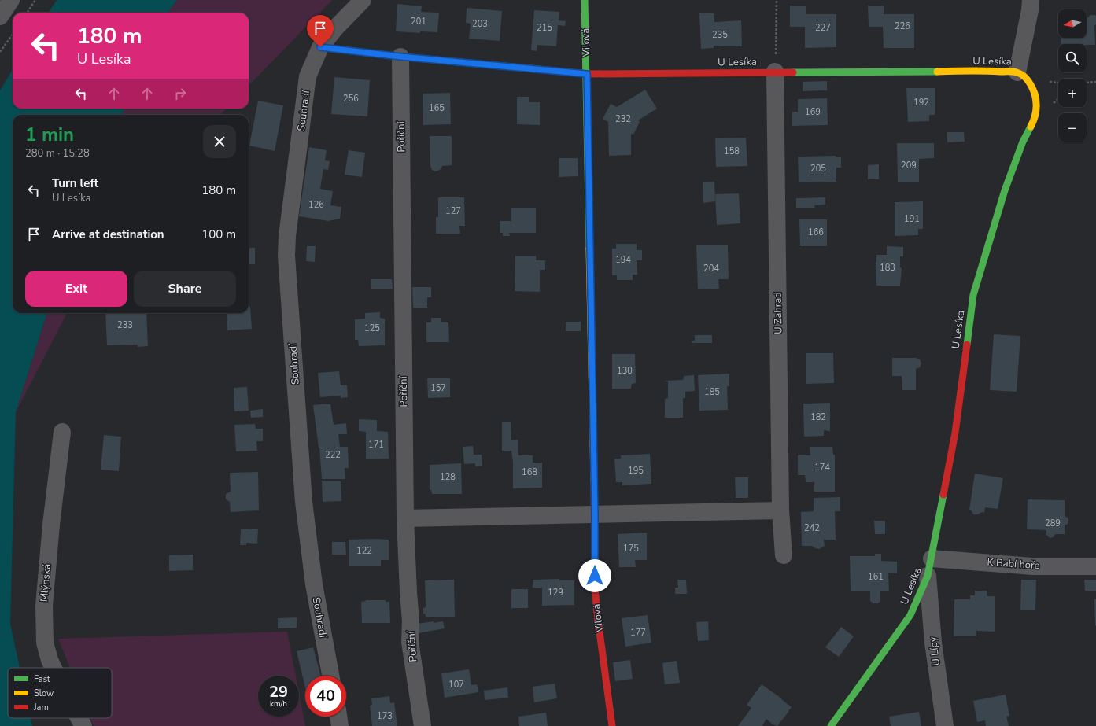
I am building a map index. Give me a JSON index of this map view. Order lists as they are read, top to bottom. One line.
{"streets":{"street":["Vilová","U Lesíka","Souhradí","Poříční","U Zahrad","K Babí hoře","Mlýnská","U Lípy"]},"crossings":[["Vilová","U Lesíka"],["U Lesíka","Souhradí"],["U Lesíka","Poříční"],["U Lesíka","U Zahrad"],["U Lesíka","K Babí hoře"],["U Lesíka","U Lípy"]],"house_numbers":["201","203","226","215","227","235","256","192","165","169","232","158","209","205","126","127","191","166","194","183","204","233","125","130","157","185","182","171","222","174","195","168","128","289","242","175","122","161","129","177","107","173"],"legend":["Fast","Slow","Jam"],"north":"left","page":{"map_buttons":["+","−"],"turn":["180 m","U Lesíka"],"heading":["1 min","280 m · 15:28"],"list":[{"name":"Turn left","note":"U Lesíka","value":"180 m"},{"name":"Arrive at destination","value":"100 m"}],"buttons":["Exit","Share"],"speed":"29 km/h","limit":"40"}}
